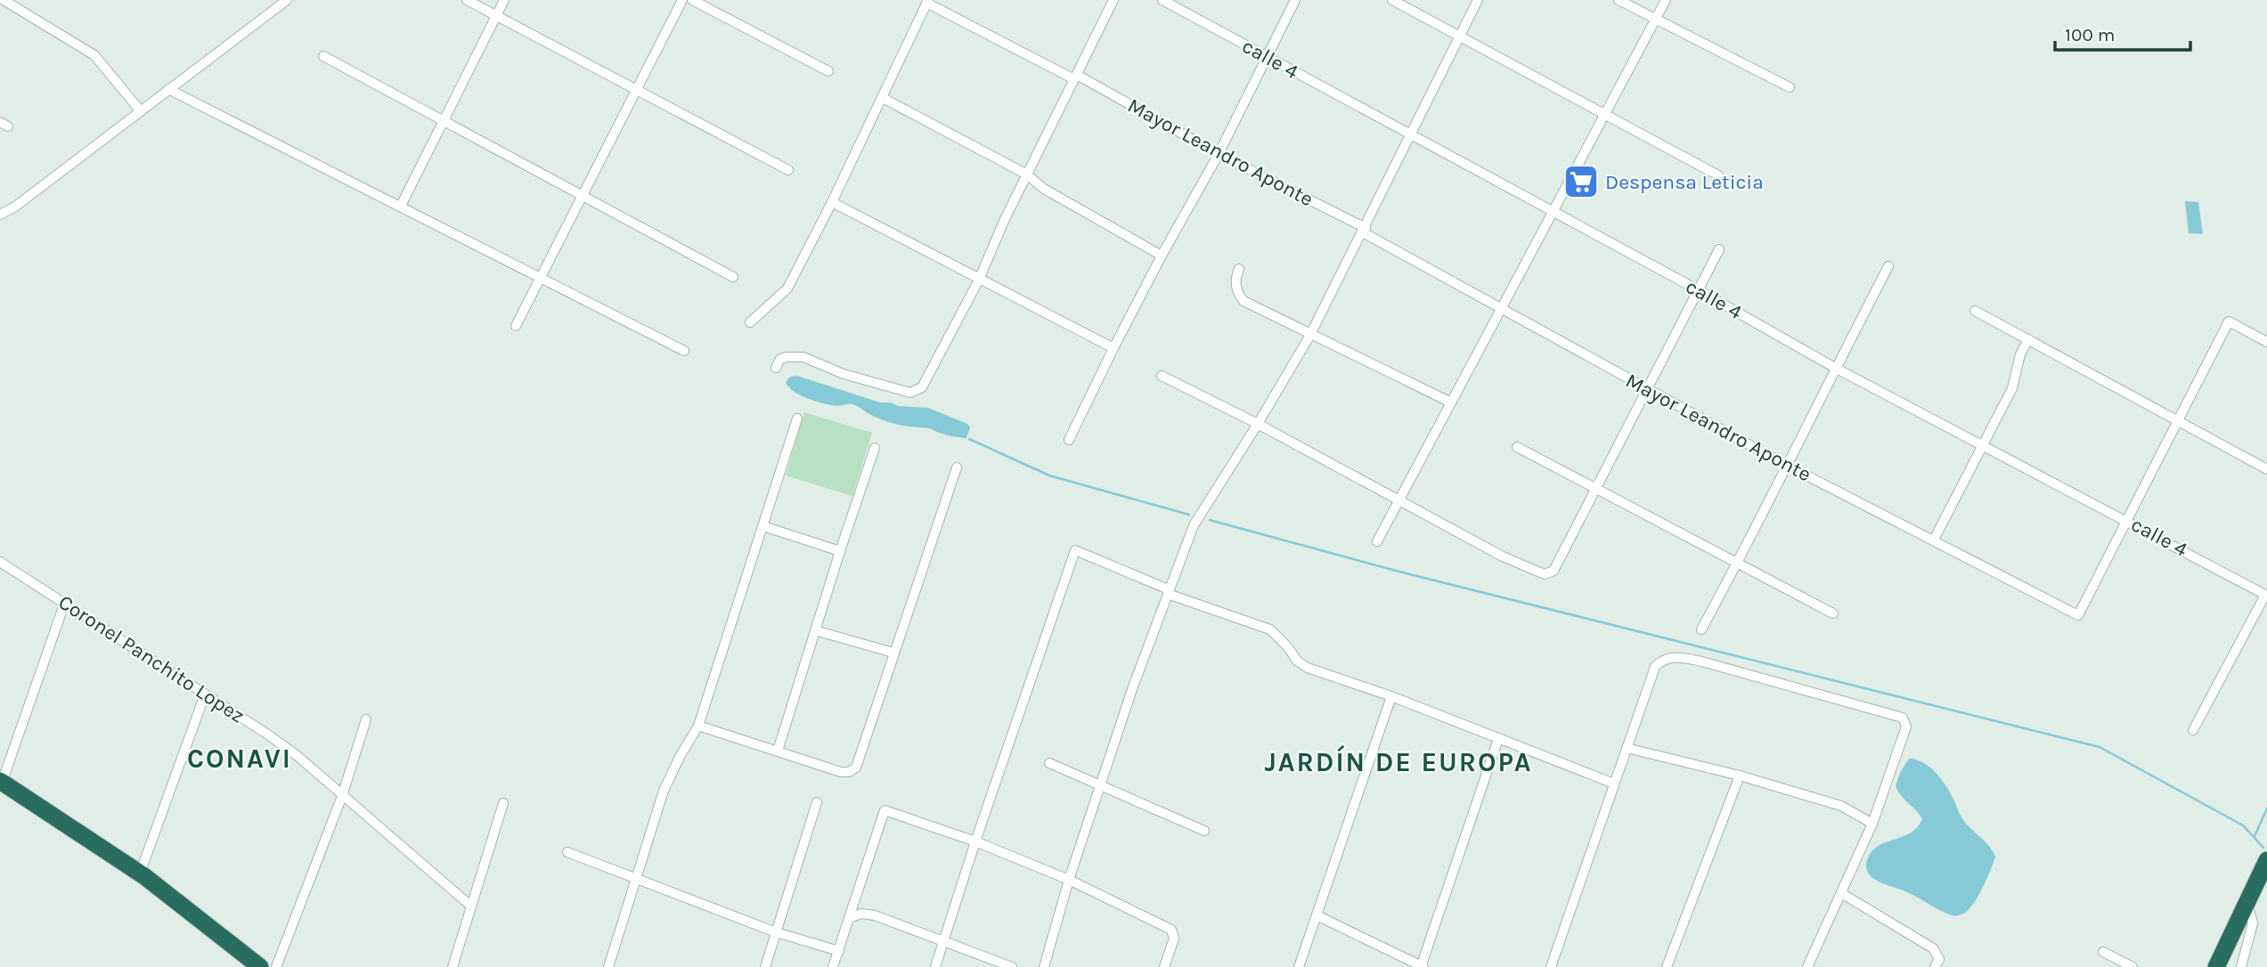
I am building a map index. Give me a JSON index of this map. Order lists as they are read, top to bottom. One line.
{"streets":{"street":["calle 4","Mayor Leandro Aponte","Coronel Panchito Lopez"]},"crossings":[["calle 4","Mayor Leandro Aponte"]],"districts":["CONAVI","JARDÍN DE EUROPA"],"places":{"supermarket":["Despensa Leticia"]},"scale_bar":"100 m"}
